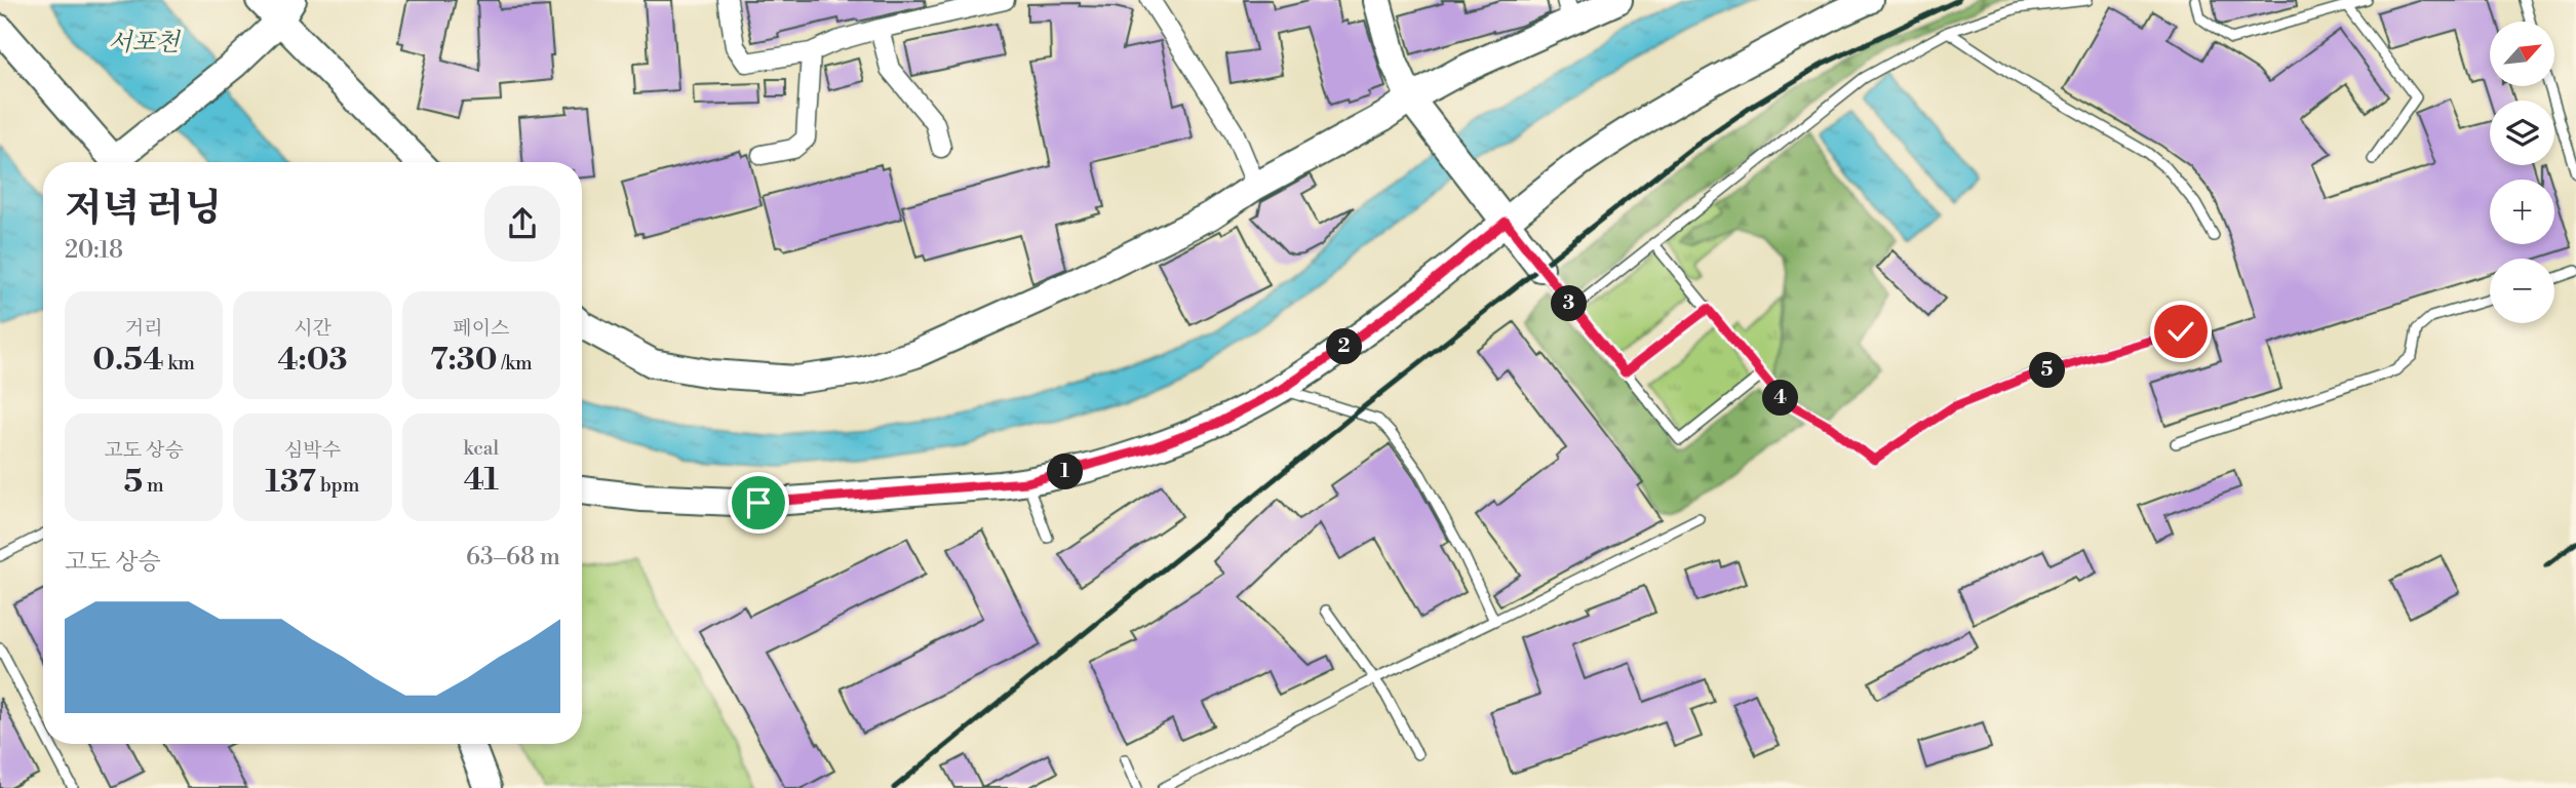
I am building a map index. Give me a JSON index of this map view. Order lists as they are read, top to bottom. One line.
{"water":["서포천"],"north":"top right","page":{"map_buttons":["+","−"],"heading":["저녁 러닝","20:18"],"stats":[["거리","0.54 km"],["시간","4:03"],["페이스","7:30 /km"],["고도 상승","5 m"],["심박수","137 bpm"],["kcal","41"]],"pins":["3","2","5","4","1"],"chart":["고도 상승","63–68 m"]}}
